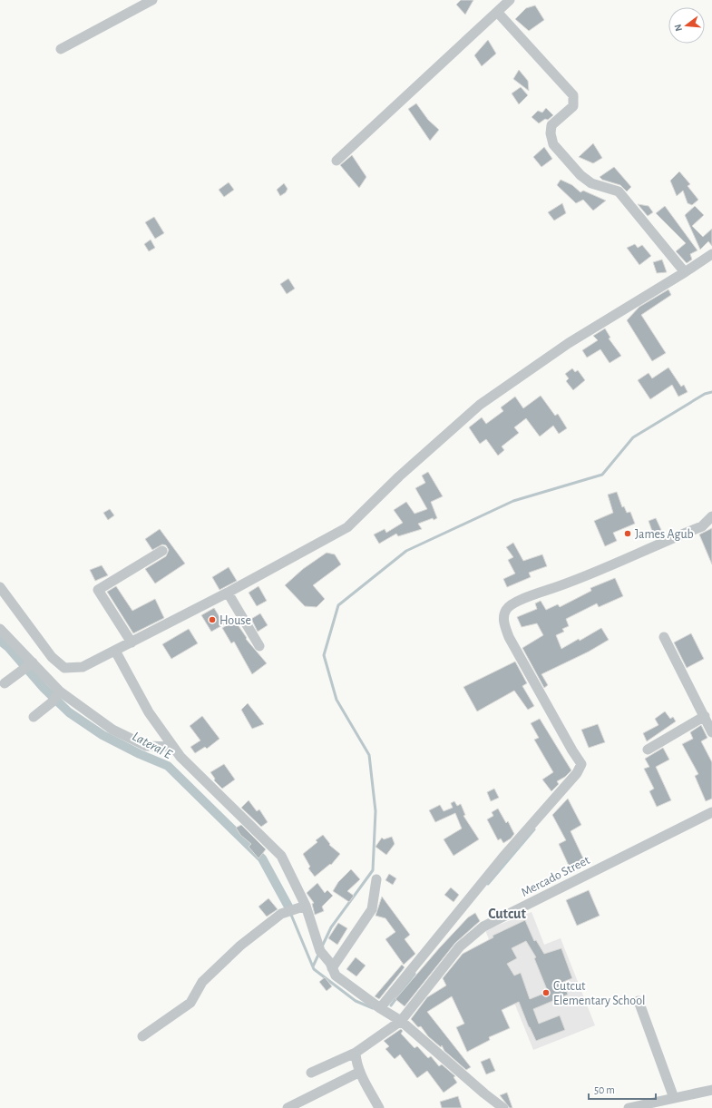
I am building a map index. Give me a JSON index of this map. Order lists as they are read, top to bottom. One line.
{"streets":{"street":["Mercado Street"]},"districts":["Cutcut"],"water":["Lateral E"],"places":["James Agub","House","Cutcut Elementary School"],"scale_bar":"50 m","north":"left"}
